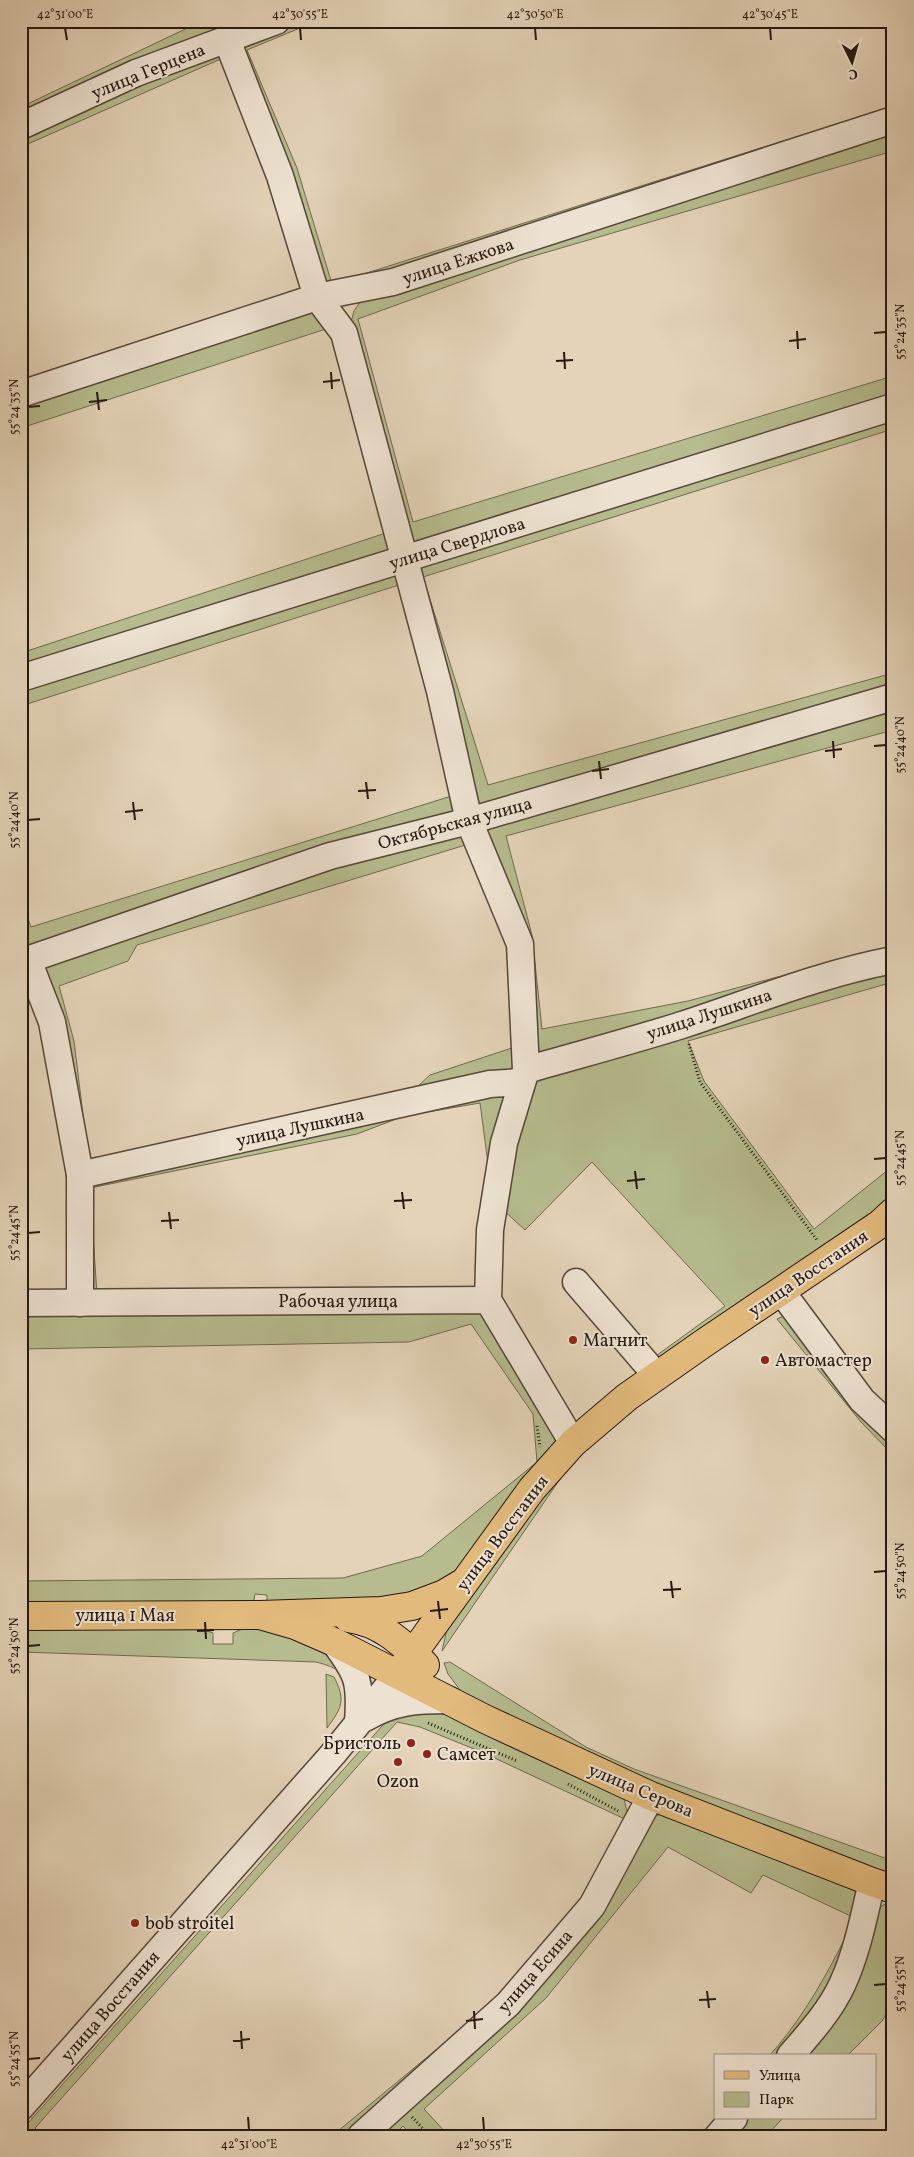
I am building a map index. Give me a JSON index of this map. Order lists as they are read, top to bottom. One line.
{"streets":{"main road":["улица Восстания","улица 1 Мая","улица Серова"],"street":["улица Герцена","улица Ежкова","улица Свердлова","Октябрьская улица","улица Лушкина","Рабочая улица","улица Есина"]},"crossings":[["улица Восстания","улица 1 Мая"],["улица Восстания","улица Серова"],["улица 1 Мая","улица Серова"],["улица Серова","улица Есина"]],"places":["Магнит","Автомастер","Бристоль","Самсет","Ozon","bob stroitel"],"legend":["Улица","Парк"],"north":"bottom","coordinates":["42°31'00\"E","42°30'55\"E","42°30'50\"E","42°30'45\"E","55°24'35\"N","55°24'40\"N","55°24'45\"N","55°24'50\"N","55°24'55\"N"]}
